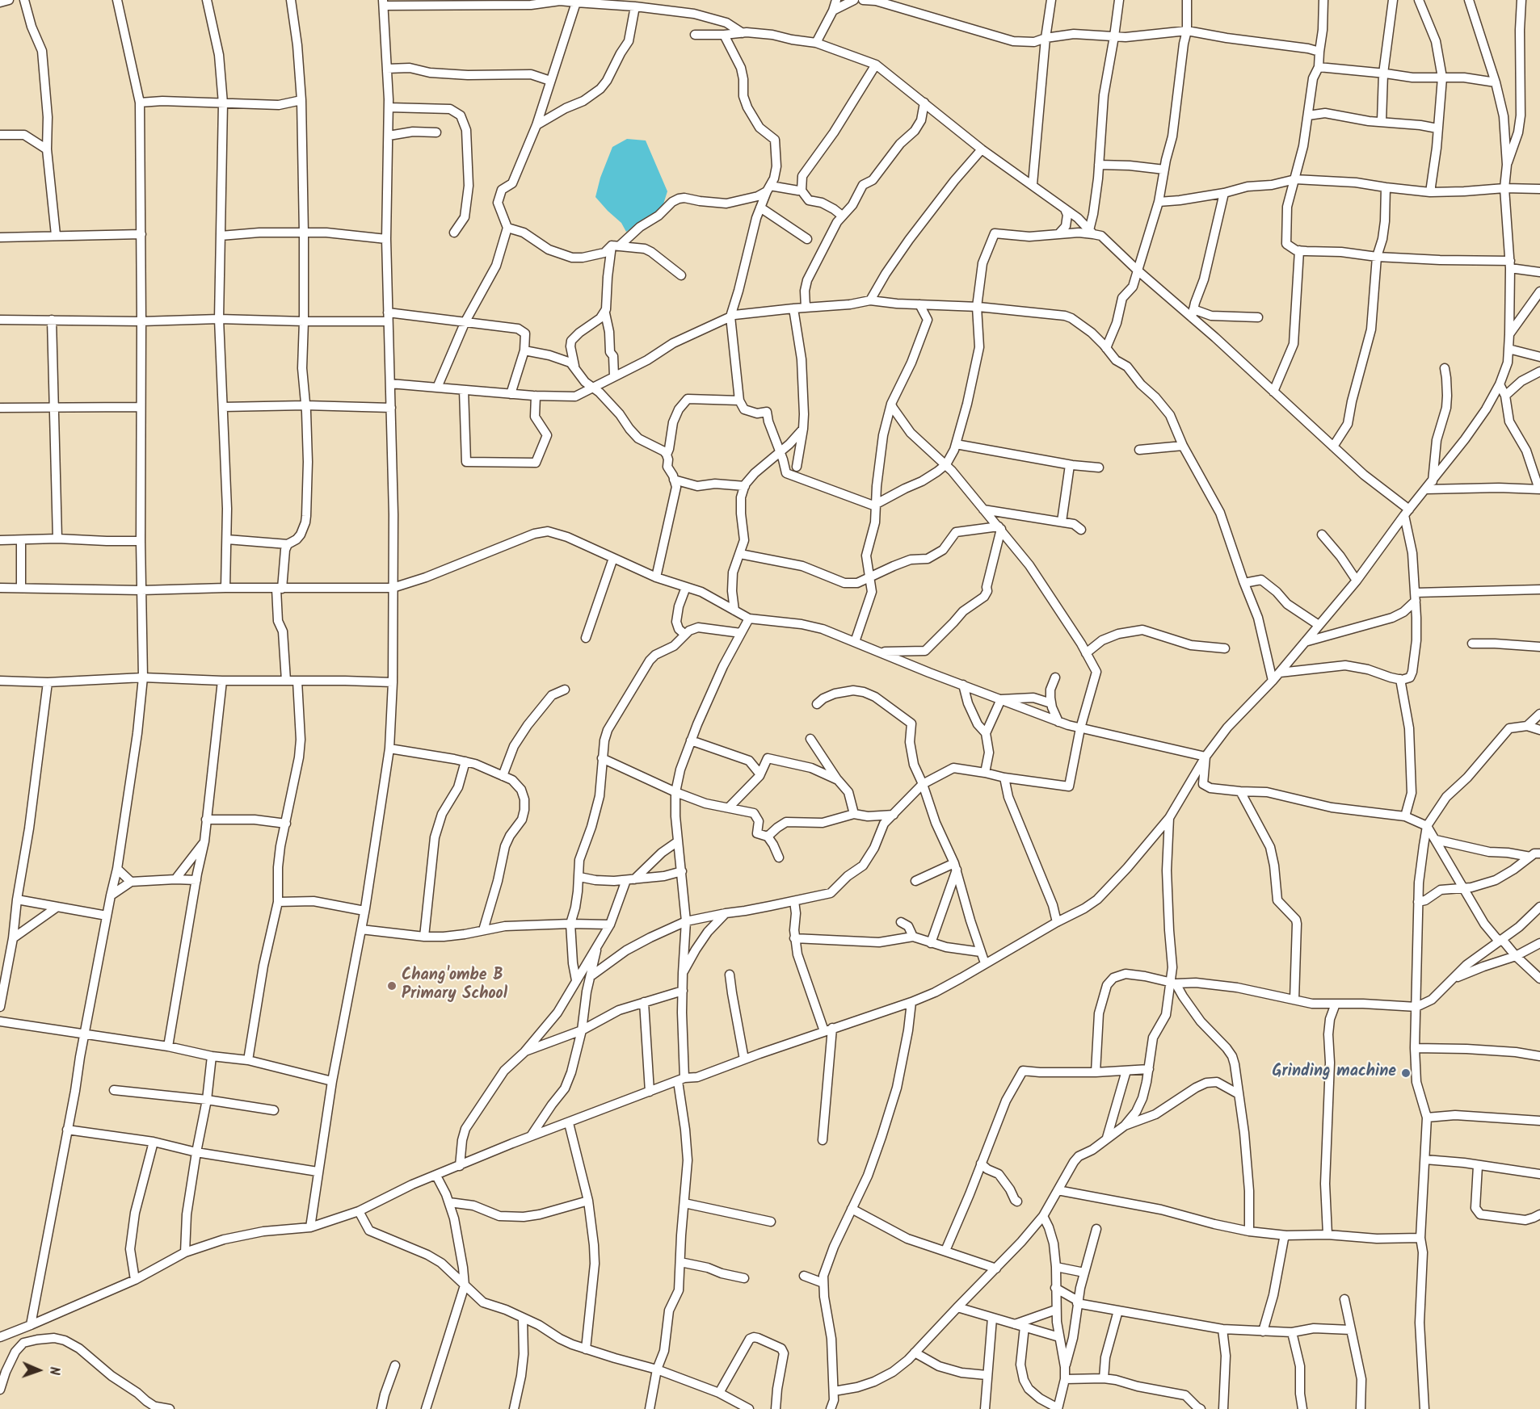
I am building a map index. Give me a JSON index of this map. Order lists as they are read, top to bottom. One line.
{"places":["Chang'ombe B Primary School","Grinding machine"],"north":"right"}
